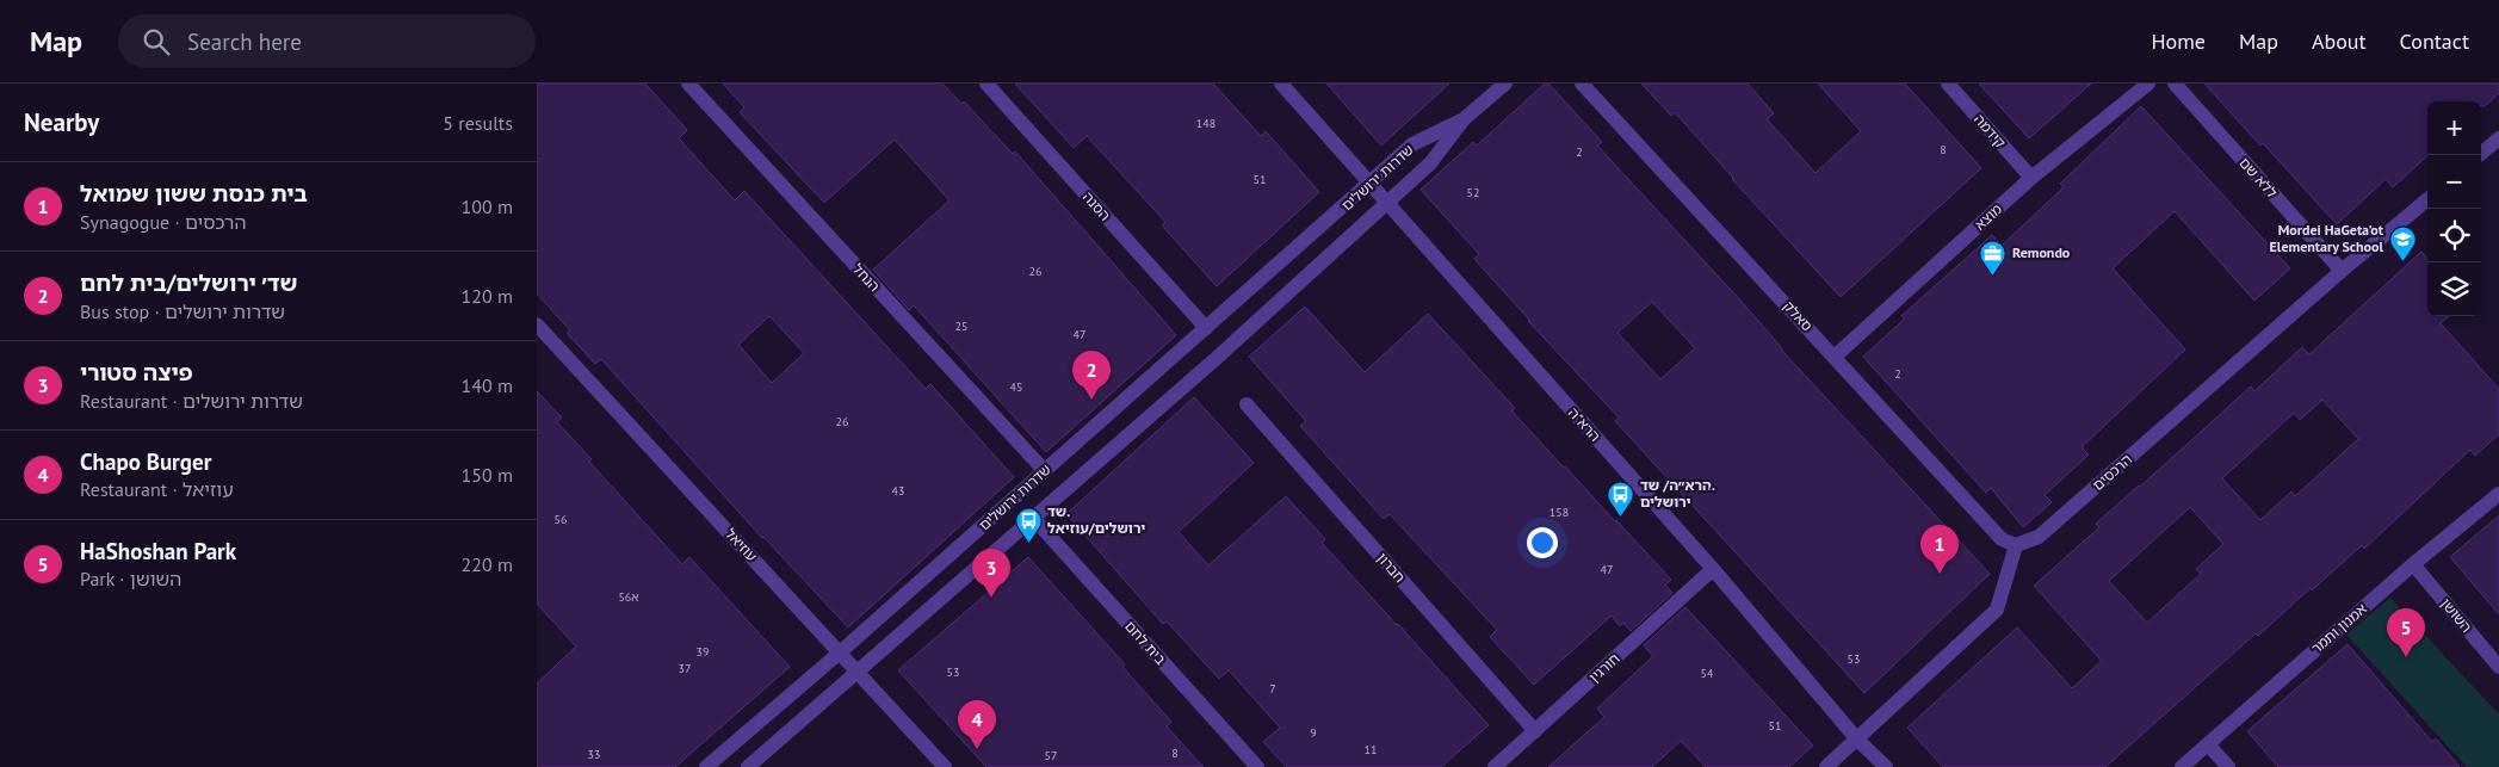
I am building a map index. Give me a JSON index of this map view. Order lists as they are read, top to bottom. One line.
{"streets":{"street":["קידמה","שדרות ירושלים","ללא שם","הסנה","מוצא","הנחל","סאלק","הרא\"ה","הרכסים","עוזיאל","חברון","השושן","אמנון ותמר","בית לחם","חורגין"]},"crossings":[["קידמה","מוצא"],["שדרות ירושלים","הסנה"],["שדרות ירושלים","הנחל"],["שדרות ירושלים","הרא\"ה"],["שדרות ירושלים","עוזיאל"],["שדרות ירושלים","בית לחם"],["ללא שם","הרכסים"],["מוצא","סאלק"],["סאלק","הרכסים"],["הרא\"ה","חורגין"],["חברון","חורגין"],["השושן","אמנון ותמר"]],"places":{"school or university":["Mordei HaGeta'ot Elementary School"],"office":["Remondo"],"bus stop":["הרא״ה/ שד. ירושלים","שד. ירושלים/עוזיאל"]},"house_numbers":["148","8","2","51","52","26","25","47","2","45","26","43","158","56","47","56א","39","53","37","53","54","7","51","9","11","8","33","57"],"page":{"header":"Map","search":"Search here","nav":["Home","Map","About","Contact"],"heading":["Nearby","5 results"],"map_buttons":["+","−"],"list":[{"mark":"1","name":"בית כנסת ששון שמואל","note":"Synagogue · הרכסים","value":"100 m"},{"mark":"2","name":"שד׳ ירושלים/בית לחם","note":"Bus stop · שדרות ירושלים","value":"120 m"},{"mark":"3","name":"פיצה סטורי","note":"Restaurant · שדרות ירושלים","value":"140 m"},{"mark":"4","name":"Chapo Burger","note":"Restaurant · עוזיאל","value":"150 m"},{"mark":"5","name":"HaShoshan Park","note":"Park · השושן","value":"220 m"}],"pins":["2","1","3","5","4"]}}
